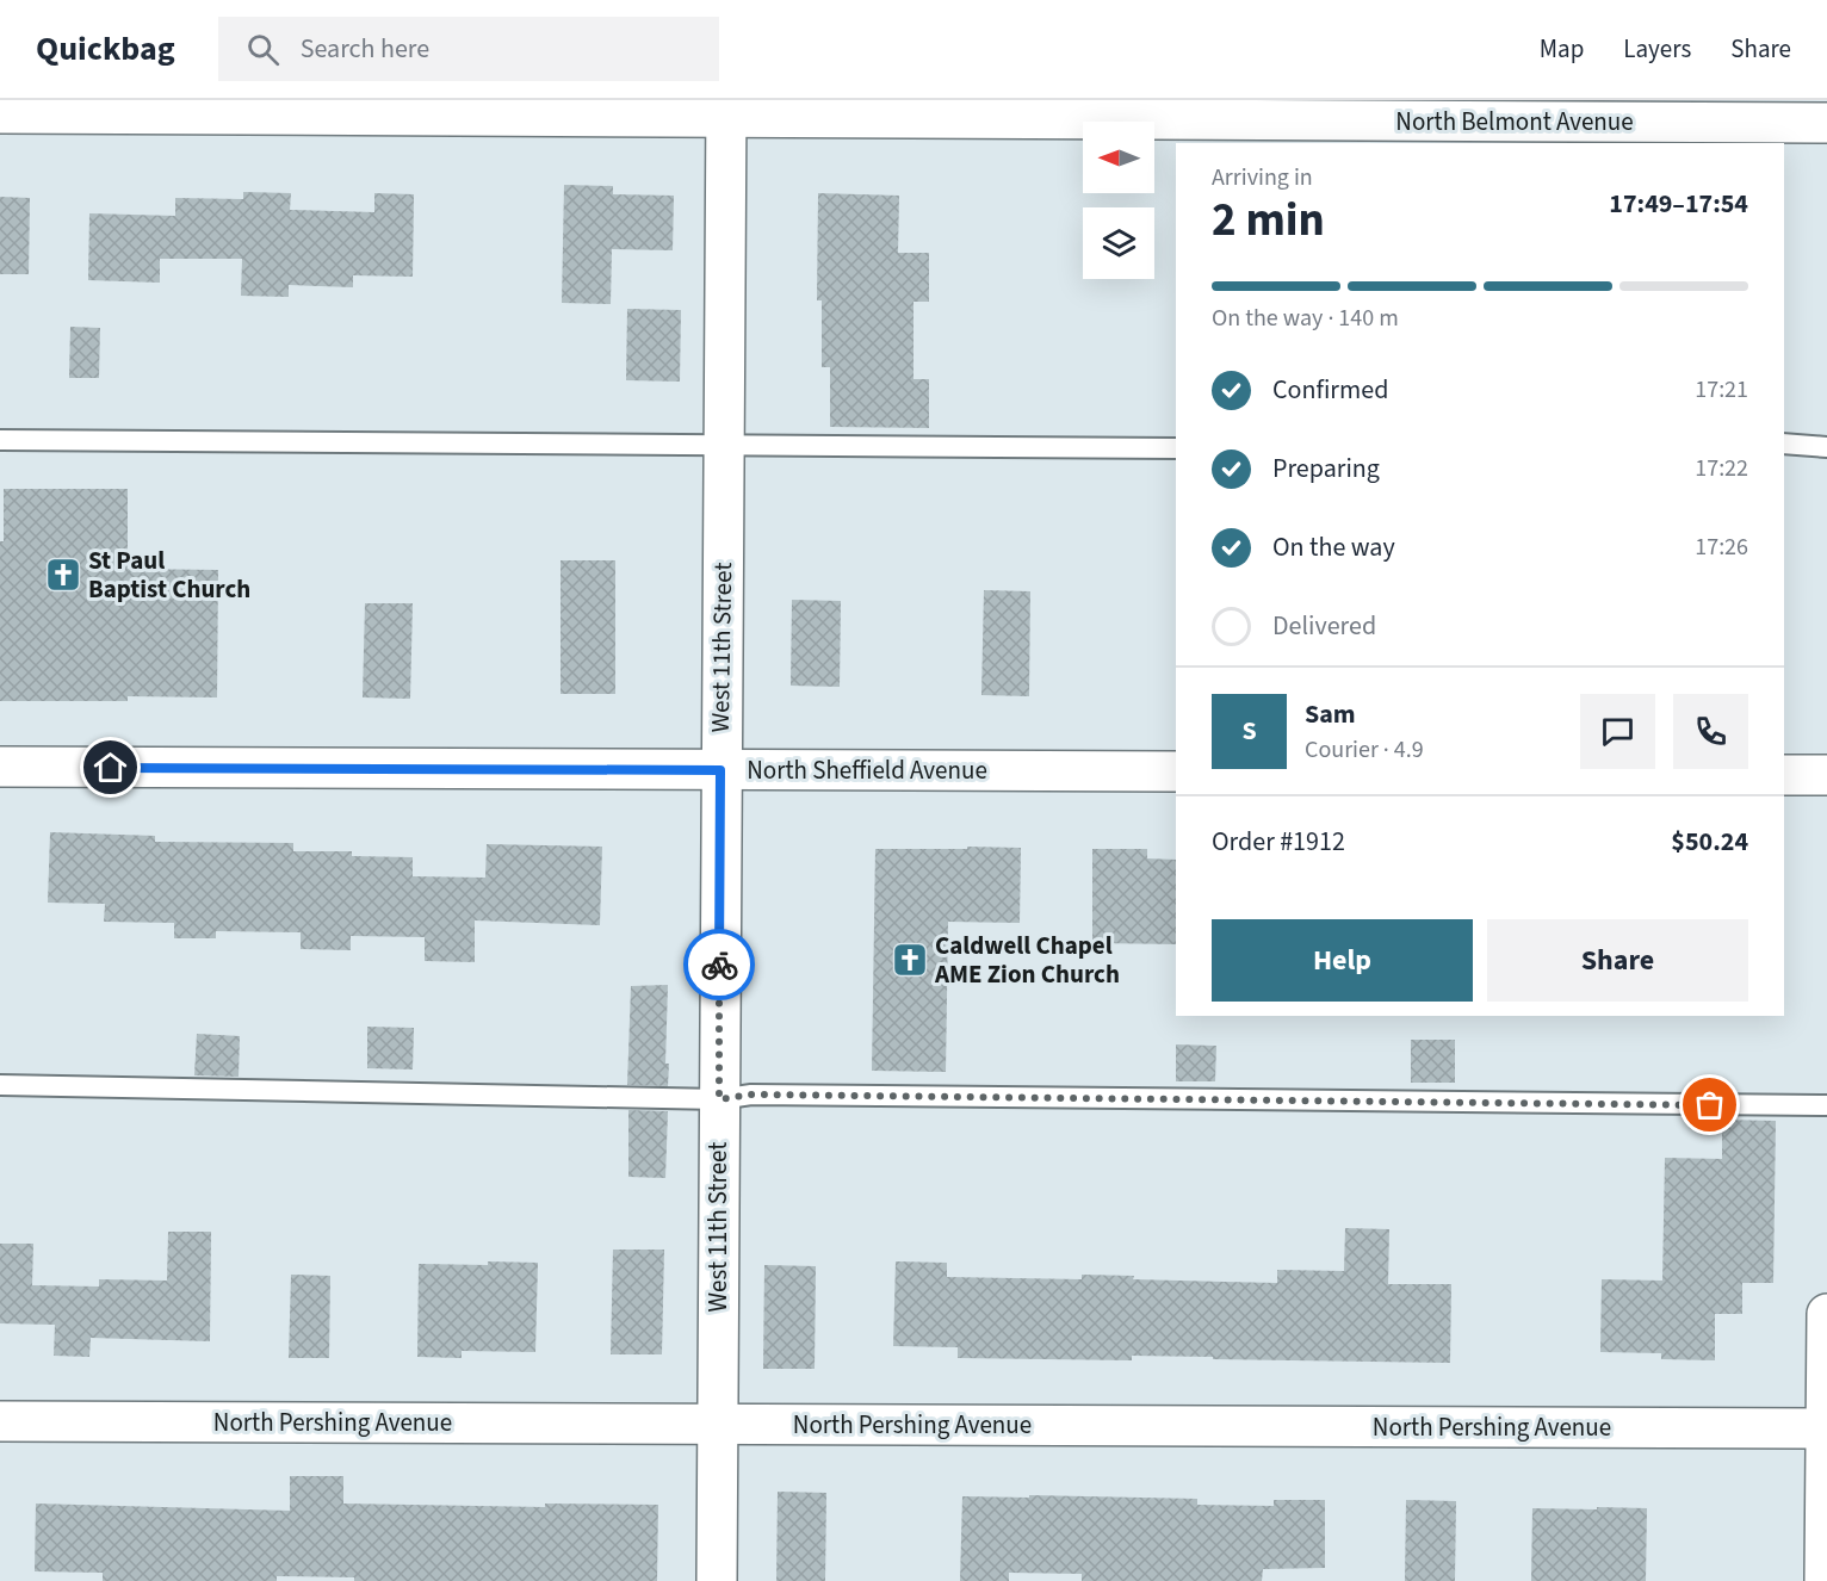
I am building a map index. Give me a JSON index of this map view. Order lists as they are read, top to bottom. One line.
{"streets":{"street":["North Belmont Avenue","West 11th Street","North Sheffield Avenue","North Pershing Avenue"]},"crossings":[["North Belmont Avenue","West 11th Street"],["West 11th Street","North Sheffield Avenue"],["West 11th Street","North Pershing Avenue"]],"places":{"church":["St Paul Baptist Church","Caldwell Chapel AME Zion Church"]},"north":"left","page":{"header":"Quickbag","search":"Search here","nav":["Map","Layers","Share"],"heading":["2 min","Arriving in","17:49–17:54"],"panel":["Sam","Courier · 4.9","Order #1912","$50.24"],"bar":"On the way · 140 m","list":[["Confirmed","17:21"],["Preparing","17:22"],["On the way","17:26"],"Delivered"],"round":"S","buttons":["Help","Share"]}}
